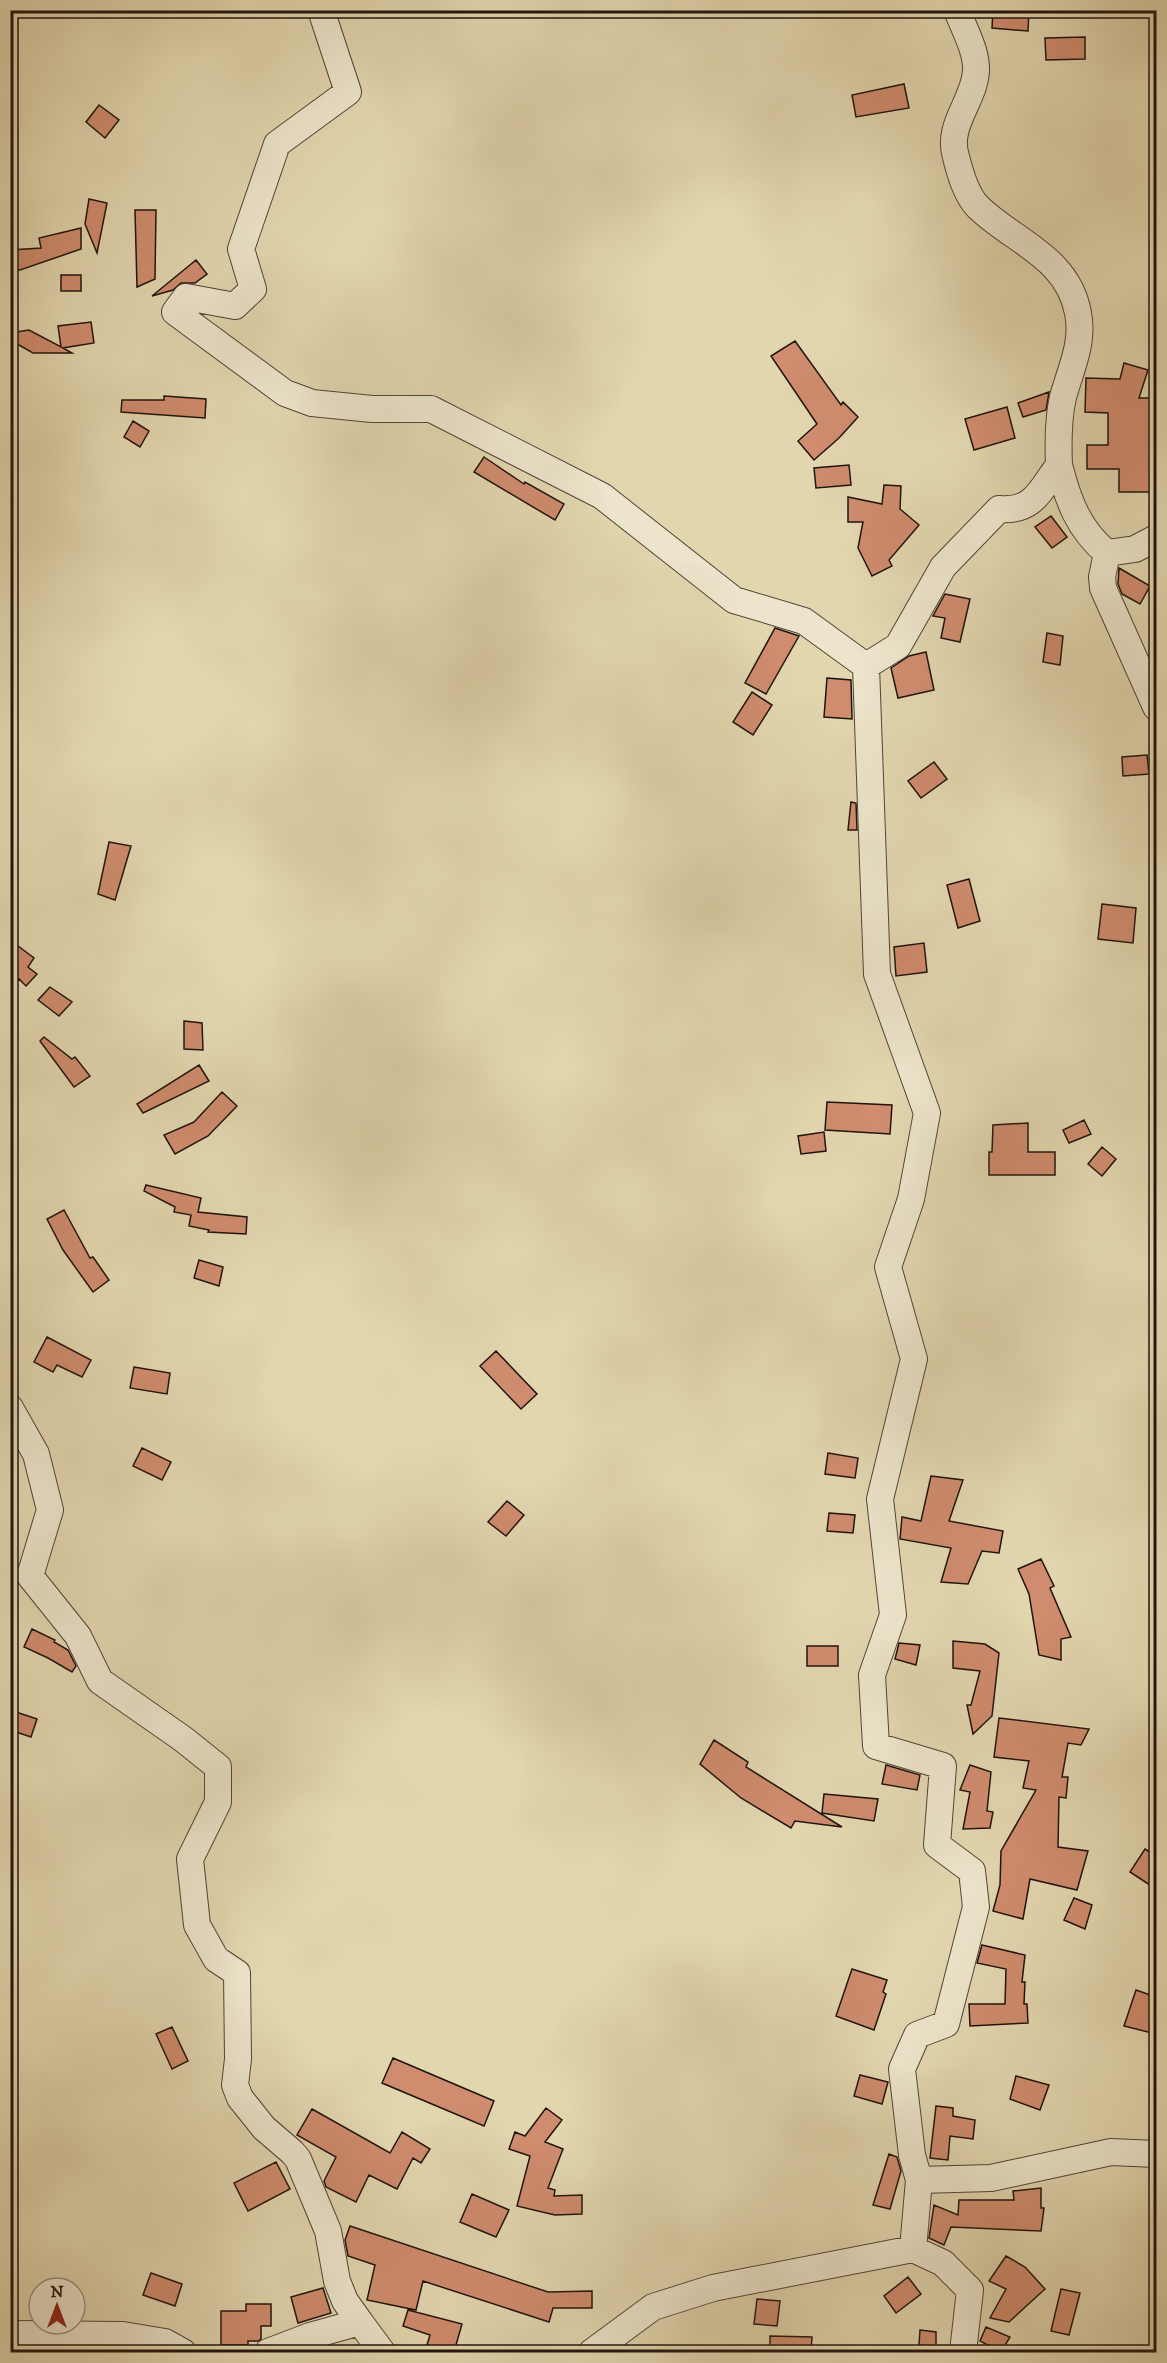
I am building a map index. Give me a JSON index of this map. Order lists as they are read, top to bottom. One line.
{"north":"top"}
